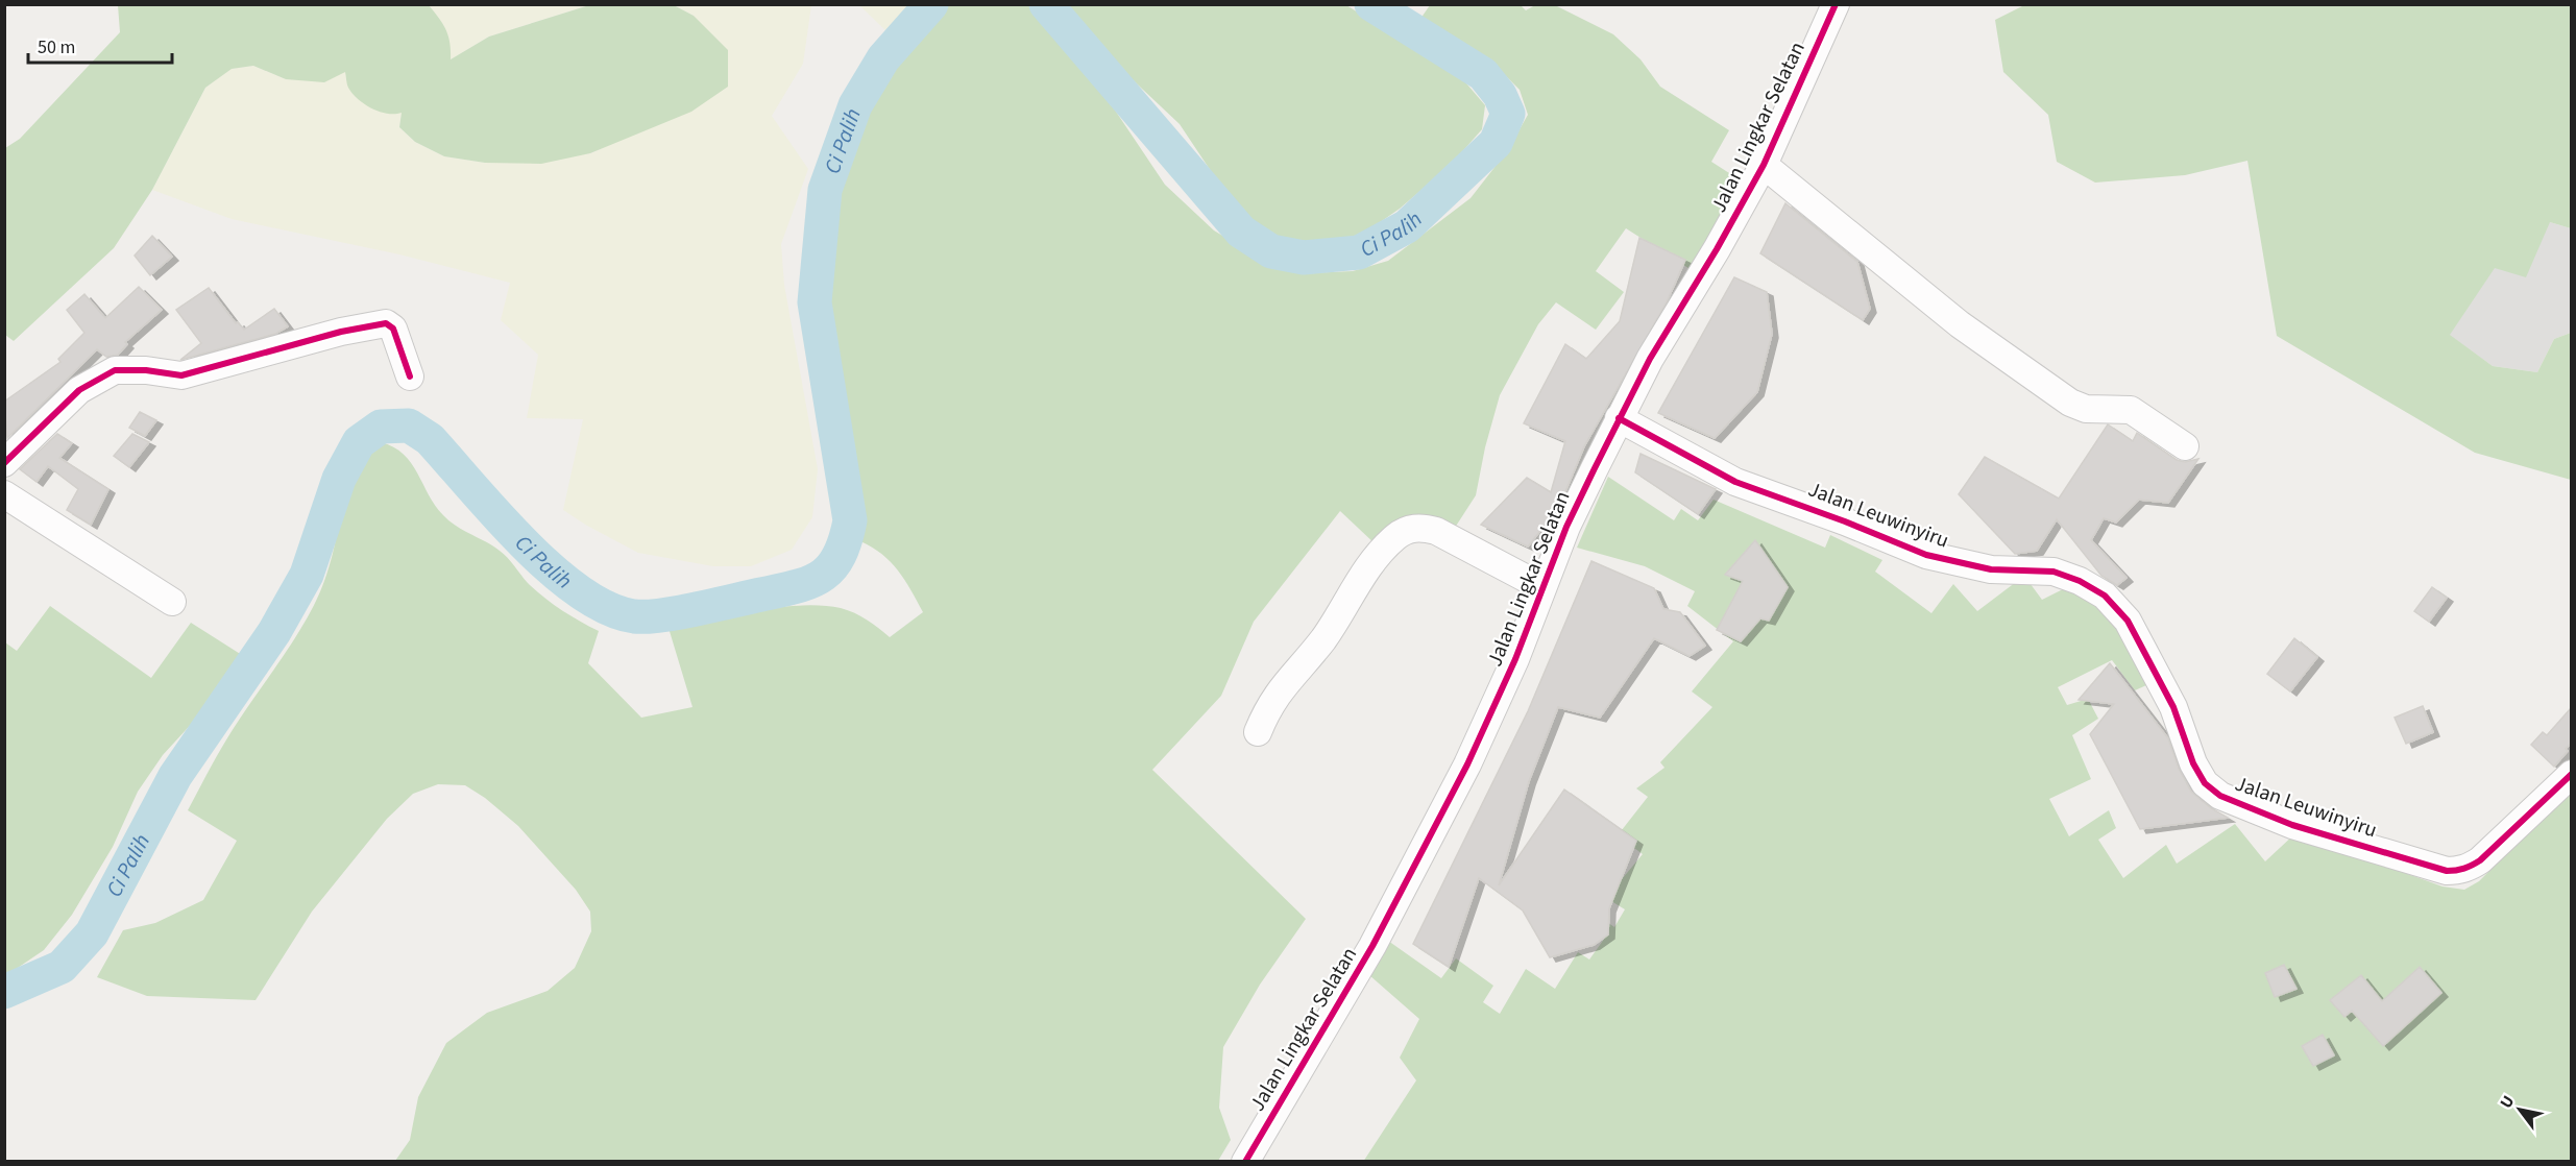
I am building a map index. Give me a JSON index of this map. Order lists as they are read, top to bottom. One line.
{"streets":{"street":["Jalan Lingkar Selatan","Jalan Leuwinyiru"]},"crossings":[["Jalan Lingkar Selatan","Jalan Leuwinyiru"]],"water":["Ci Palih"],"scale_bar":"50 m","north":"top left"}
